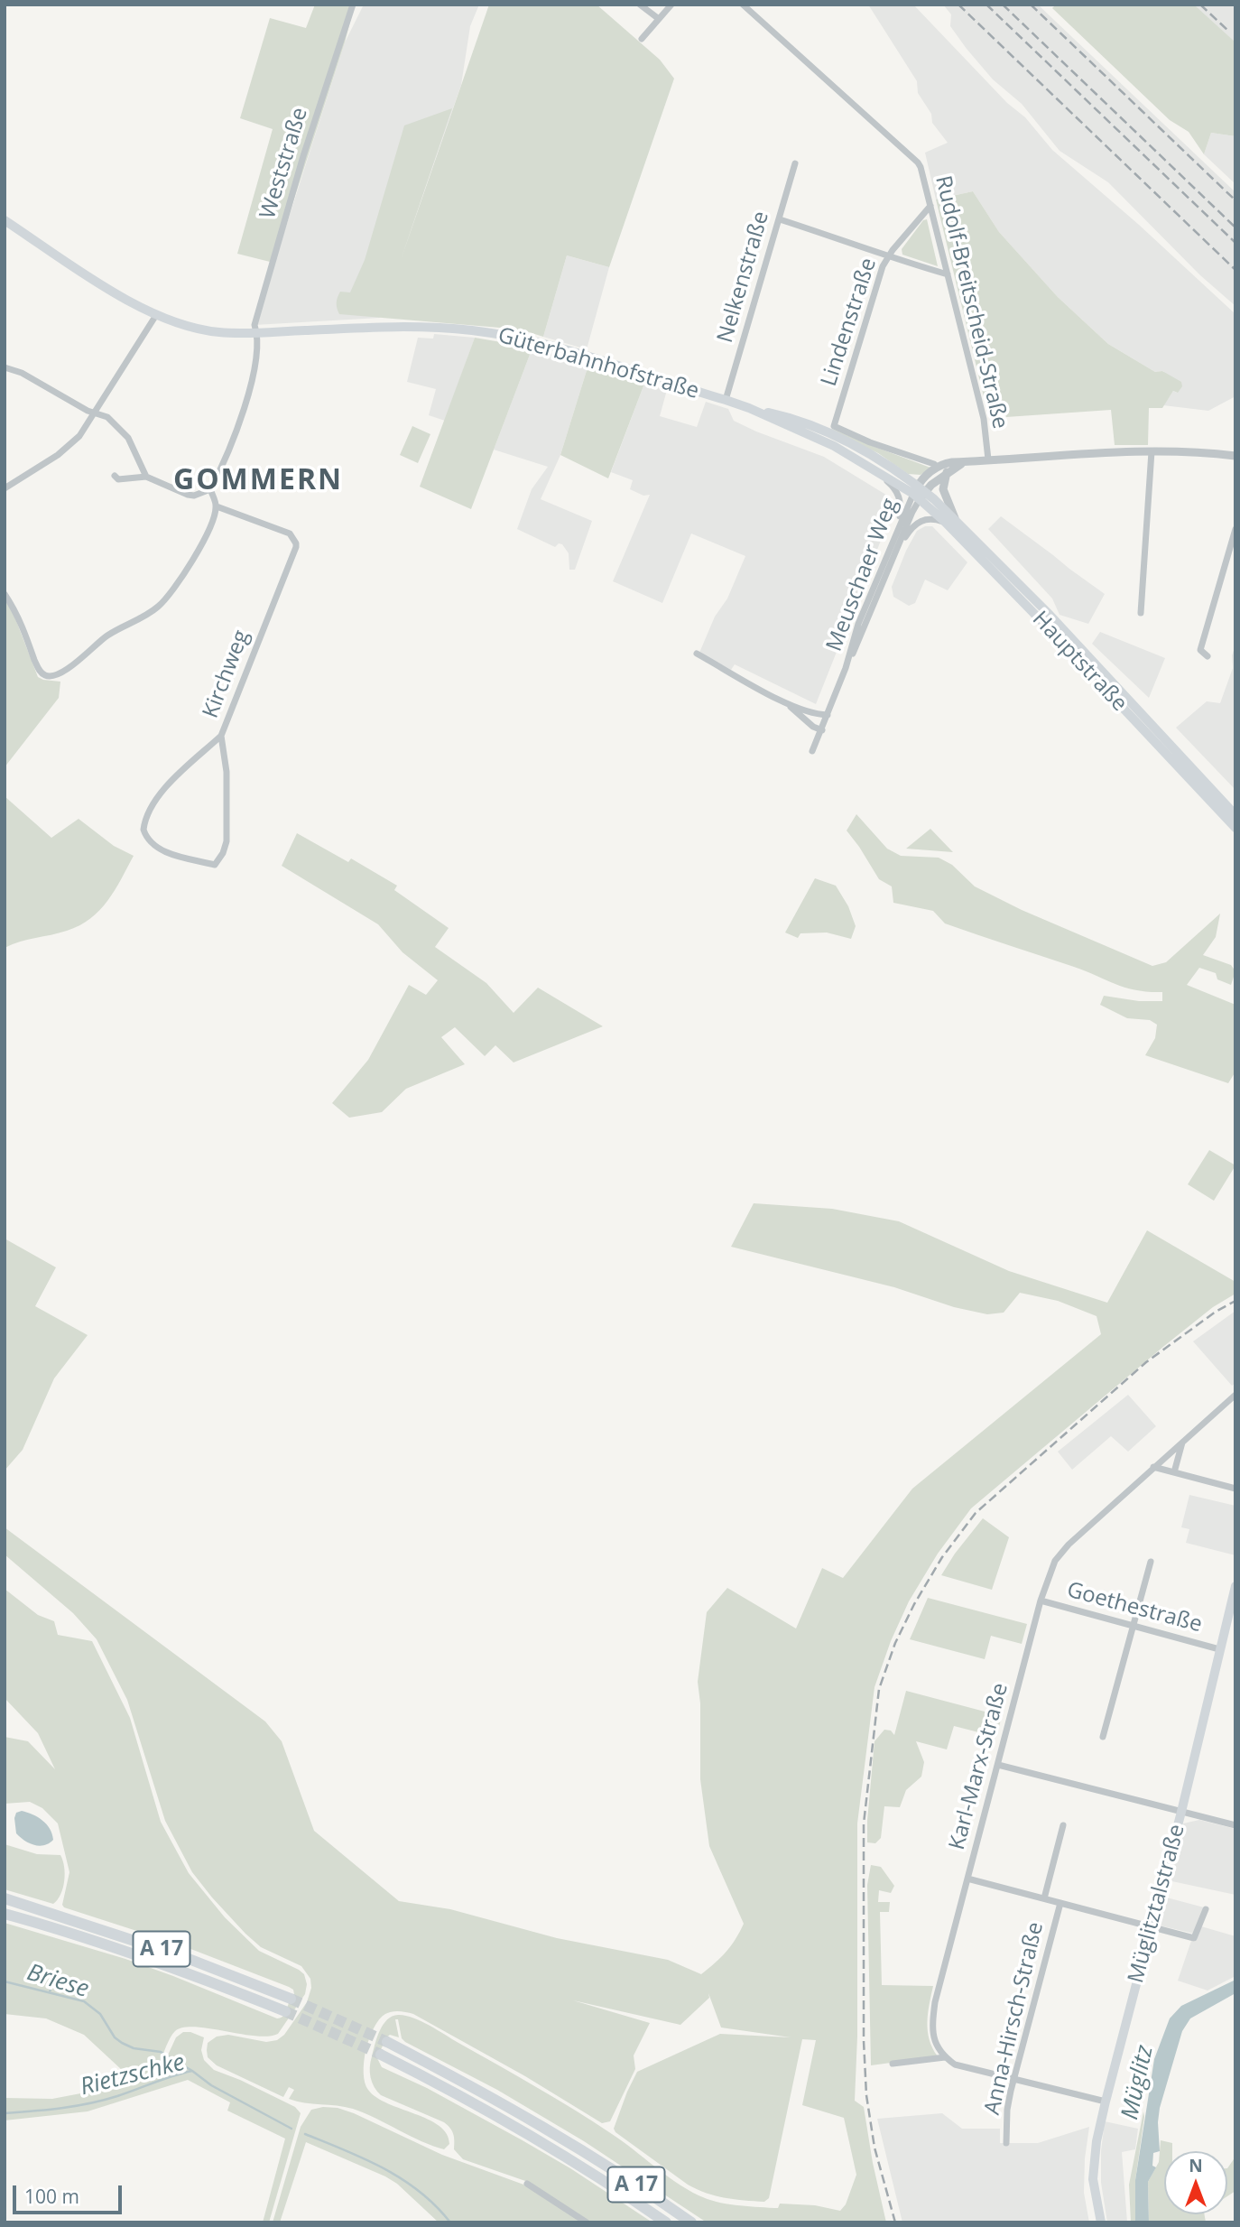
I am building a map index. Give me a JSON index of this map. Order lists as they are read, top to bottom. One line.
{"streets":{"highway":["A 17"],"main road":["Güterbahnhofstraße","Hauptstraße","Müglitztalstraße"],"street":["Weststraße","Nelkenstraße","Rudolf-Breitscheid-Straße","Lindenstraße","Meuschaer Weg","Kirchweg","Goethestraße","Karl-Marx-Straße","Anna-Hirsch-Straße"]},"crossings":[["Weststraße","Güterbahnhofstraße"],["Nelkenstraße","Güterbahnhofstraße"],["Rudolf-Breitscheid-Straße","Lindenstraße"],["Güterbahnhofstraße","Meuschaer Weg"],["Güterbahnhofstraße","Hauptstraße"],["Meuschaer Weg","Hauptstraße"],["Goethestraße","Karl-Marx-Straße"],["Goethestraße","Müglitztalstraße"]],"districts":["GOMMERN"],"water":["Briese","Rietzschke","Müglitz"],"scale_bar":"100 m","north":"top"}
